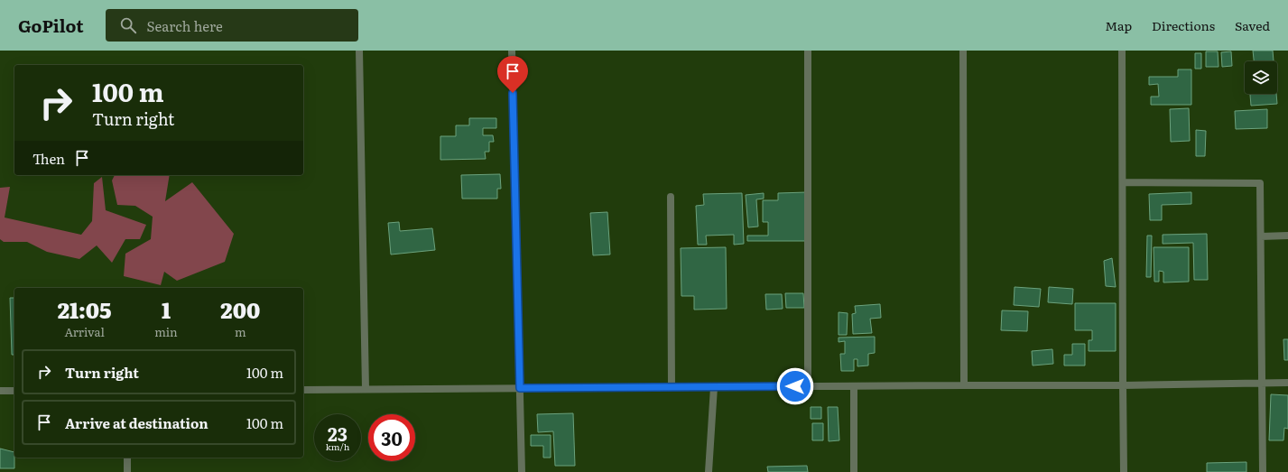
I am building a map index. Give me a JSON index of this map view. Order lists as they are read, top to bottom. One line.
{"page":{"header":"GoPilot","search":"Search here","nav":["Map","Directions","Saved"],"turn":["100 m","Turn right"],"then":"Then","eta":["21:05","Arrival","1","min","200","m"],"list":[{"name":"Turn right","value":"100 m"},{"name":"Arrive at destination","value":"100 m"}],"speed":"23 km/h","limit":"30"}}
